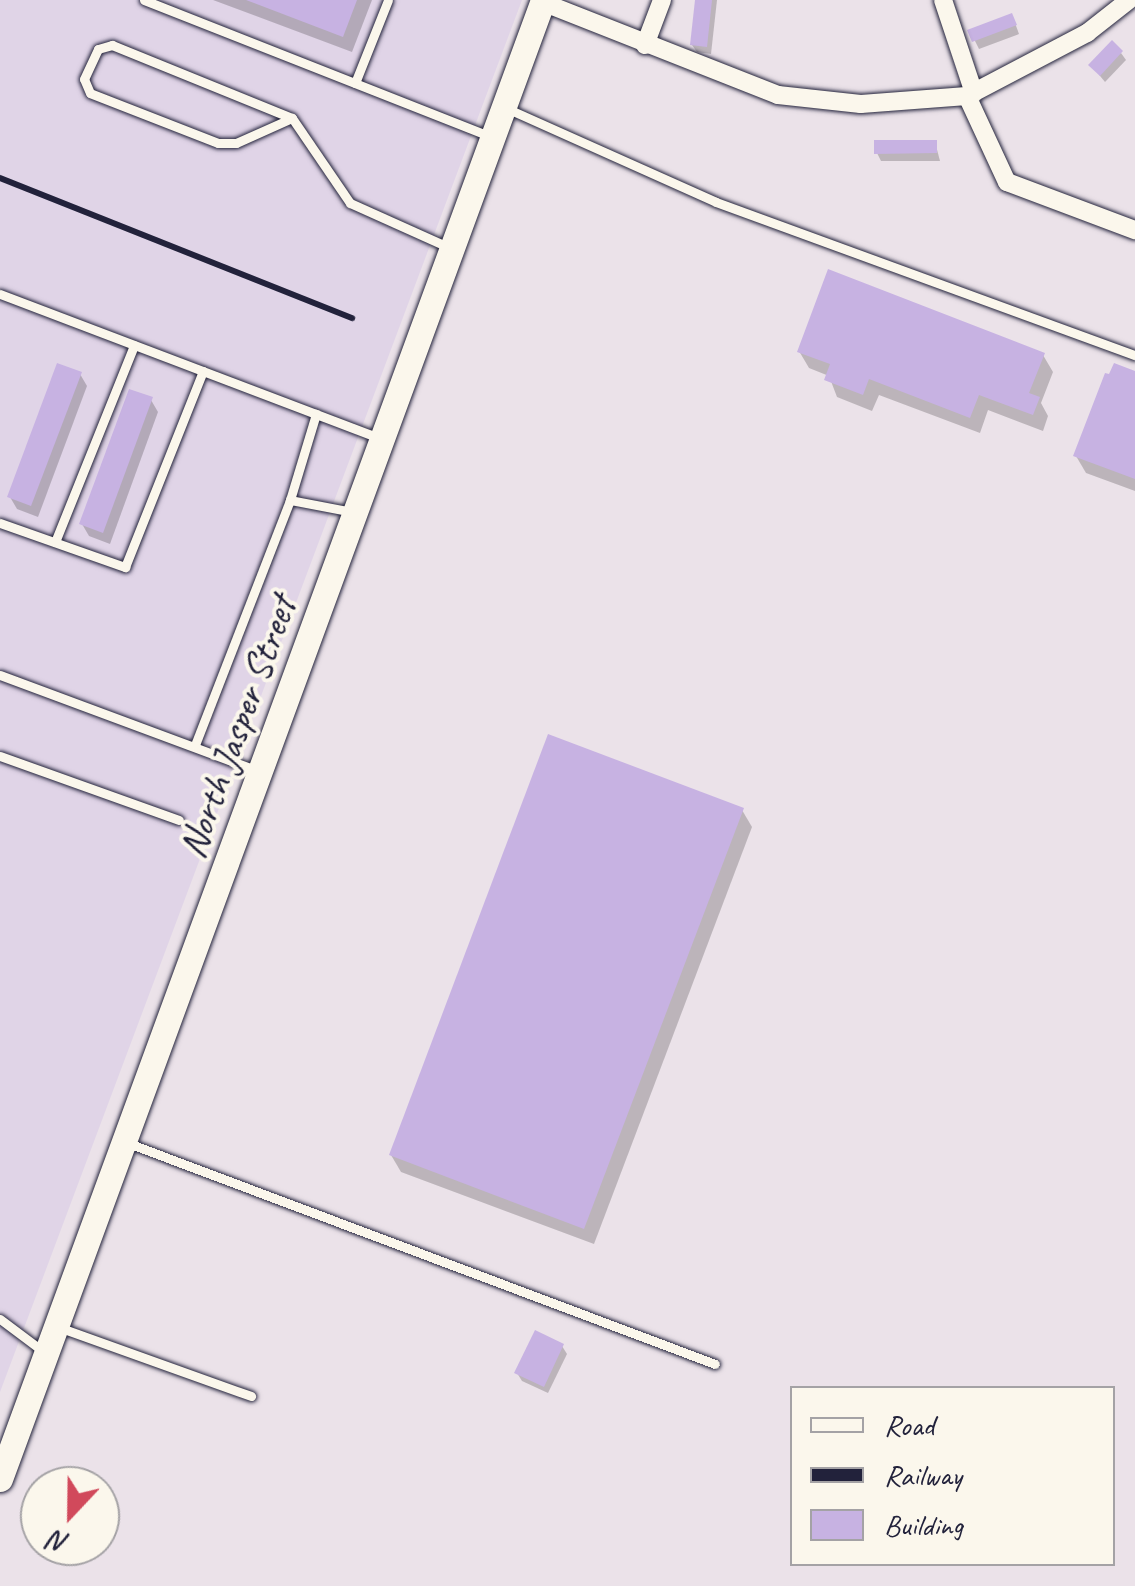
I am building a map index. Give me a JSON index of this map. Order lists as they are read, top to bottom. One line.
{"streets":{"street":["North Jasper Street"]},"legend":["Road","Railway","Building"],"north":"bottom"}
